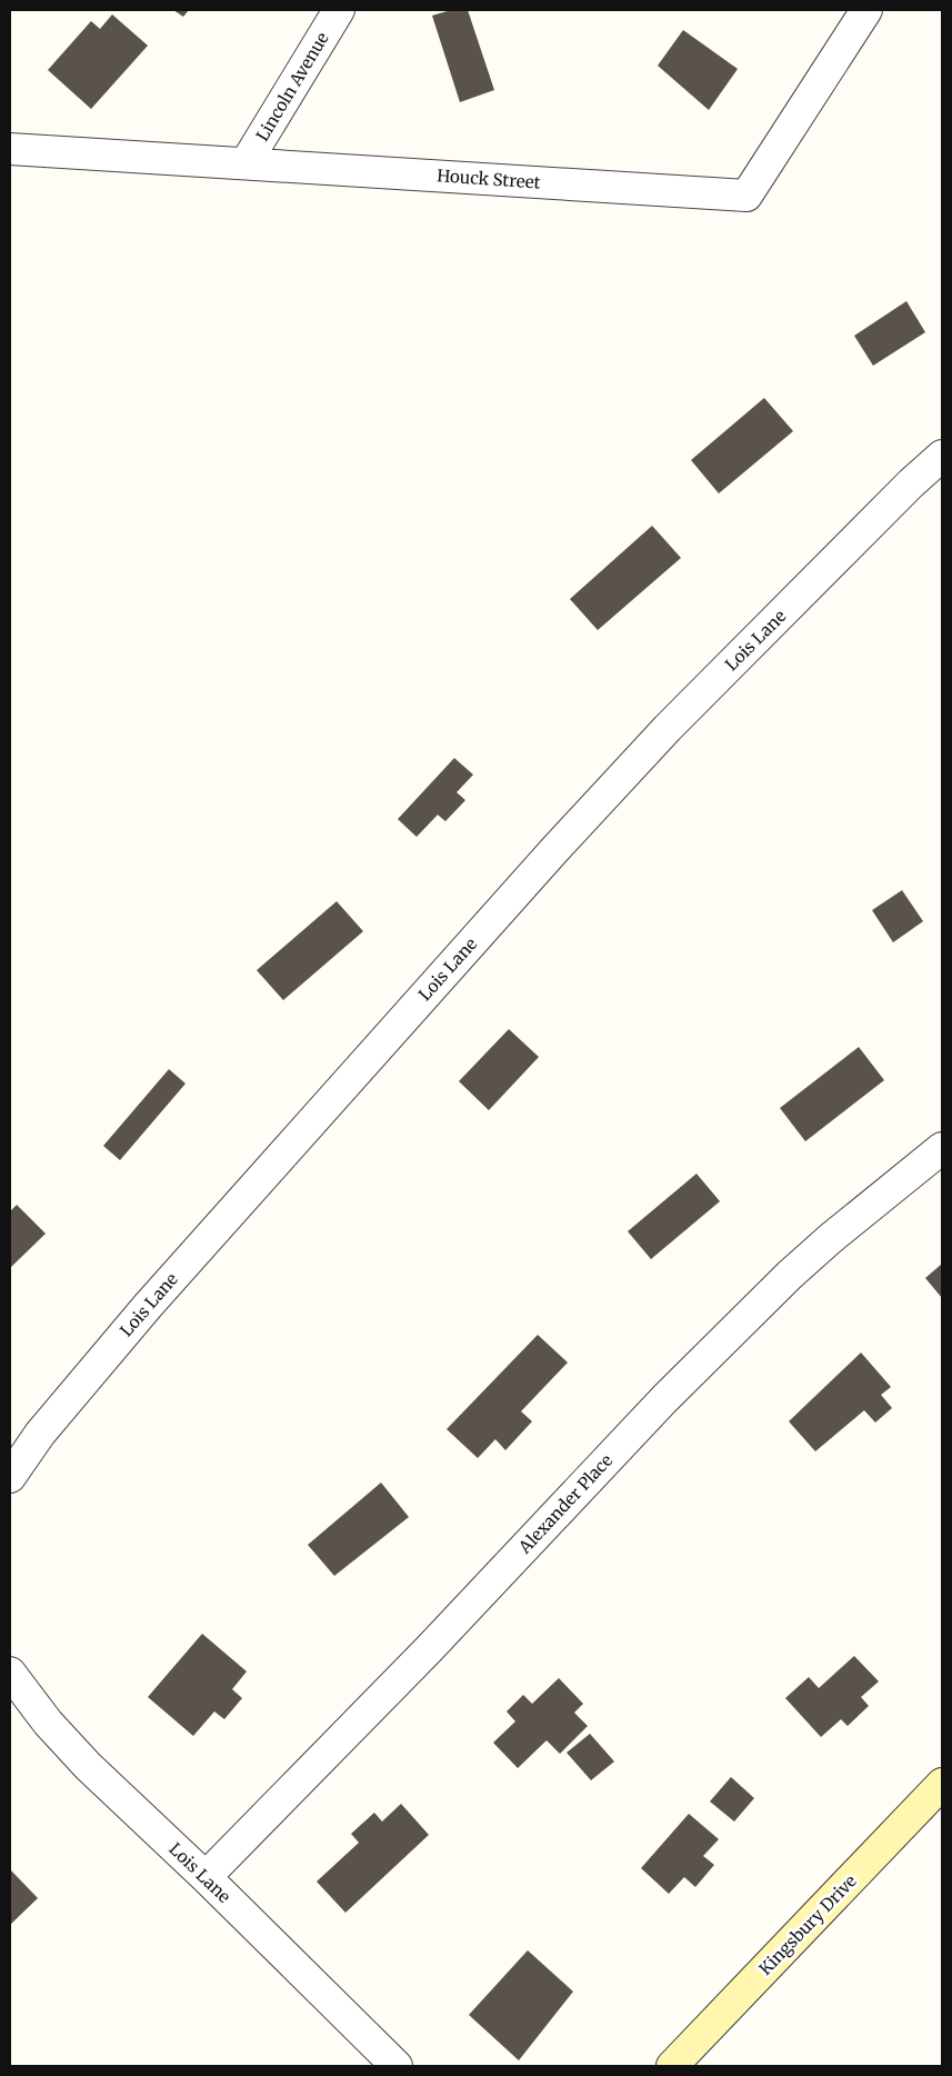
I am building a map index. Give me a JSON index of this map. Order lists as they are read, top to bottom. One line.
{"streets":{"street":["Lincoln Avenue","Houck Street","Lois Lane","Alexander Place","Kingsbury Drive"]},"crossings":[["Lincoln Avenue","Houck Street"],["Lois Lane","Alexander Place"]]}
